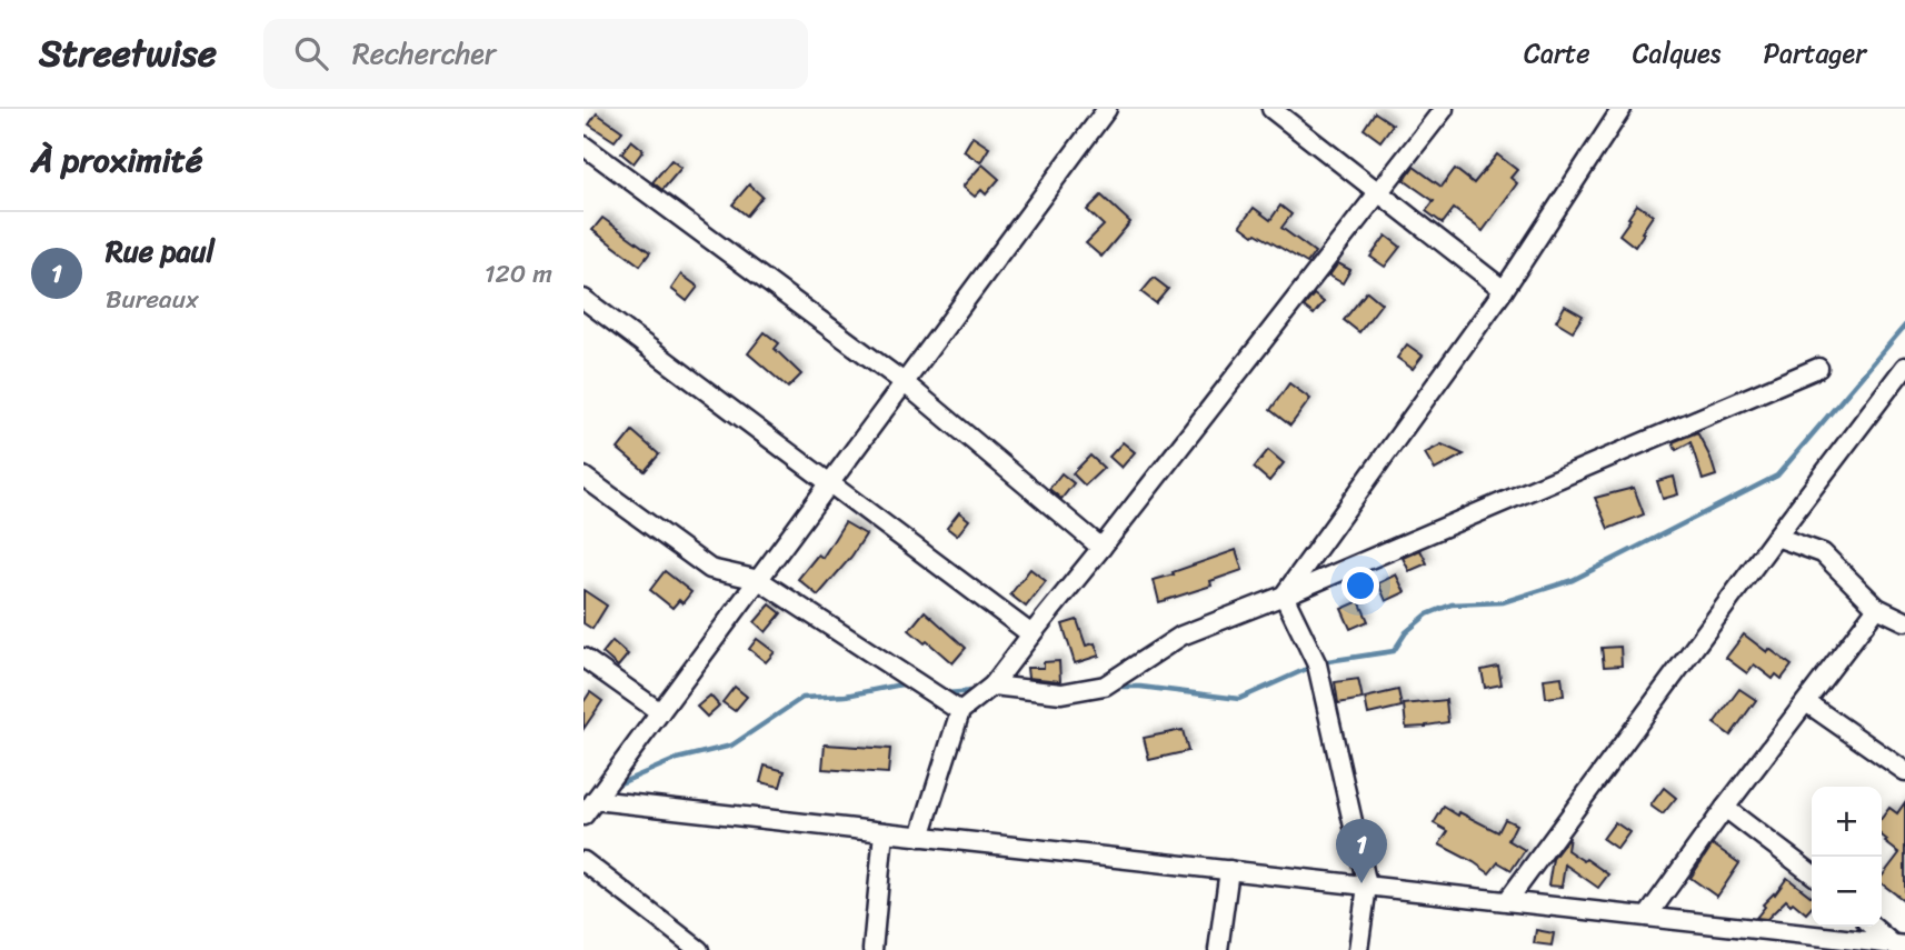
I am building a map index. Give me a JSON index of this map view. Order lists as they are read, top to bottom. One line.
{"page":{"header":"Streetwise","search":"Rechercher","nav":["Carte","Calques","Partager"],"heading":"À proximité","list":[{"mark":"1","name":"Rue paul","note":"Bureaux","value":"120 m"}],"map_buttons":["+","−"],"pins":"1"}}
